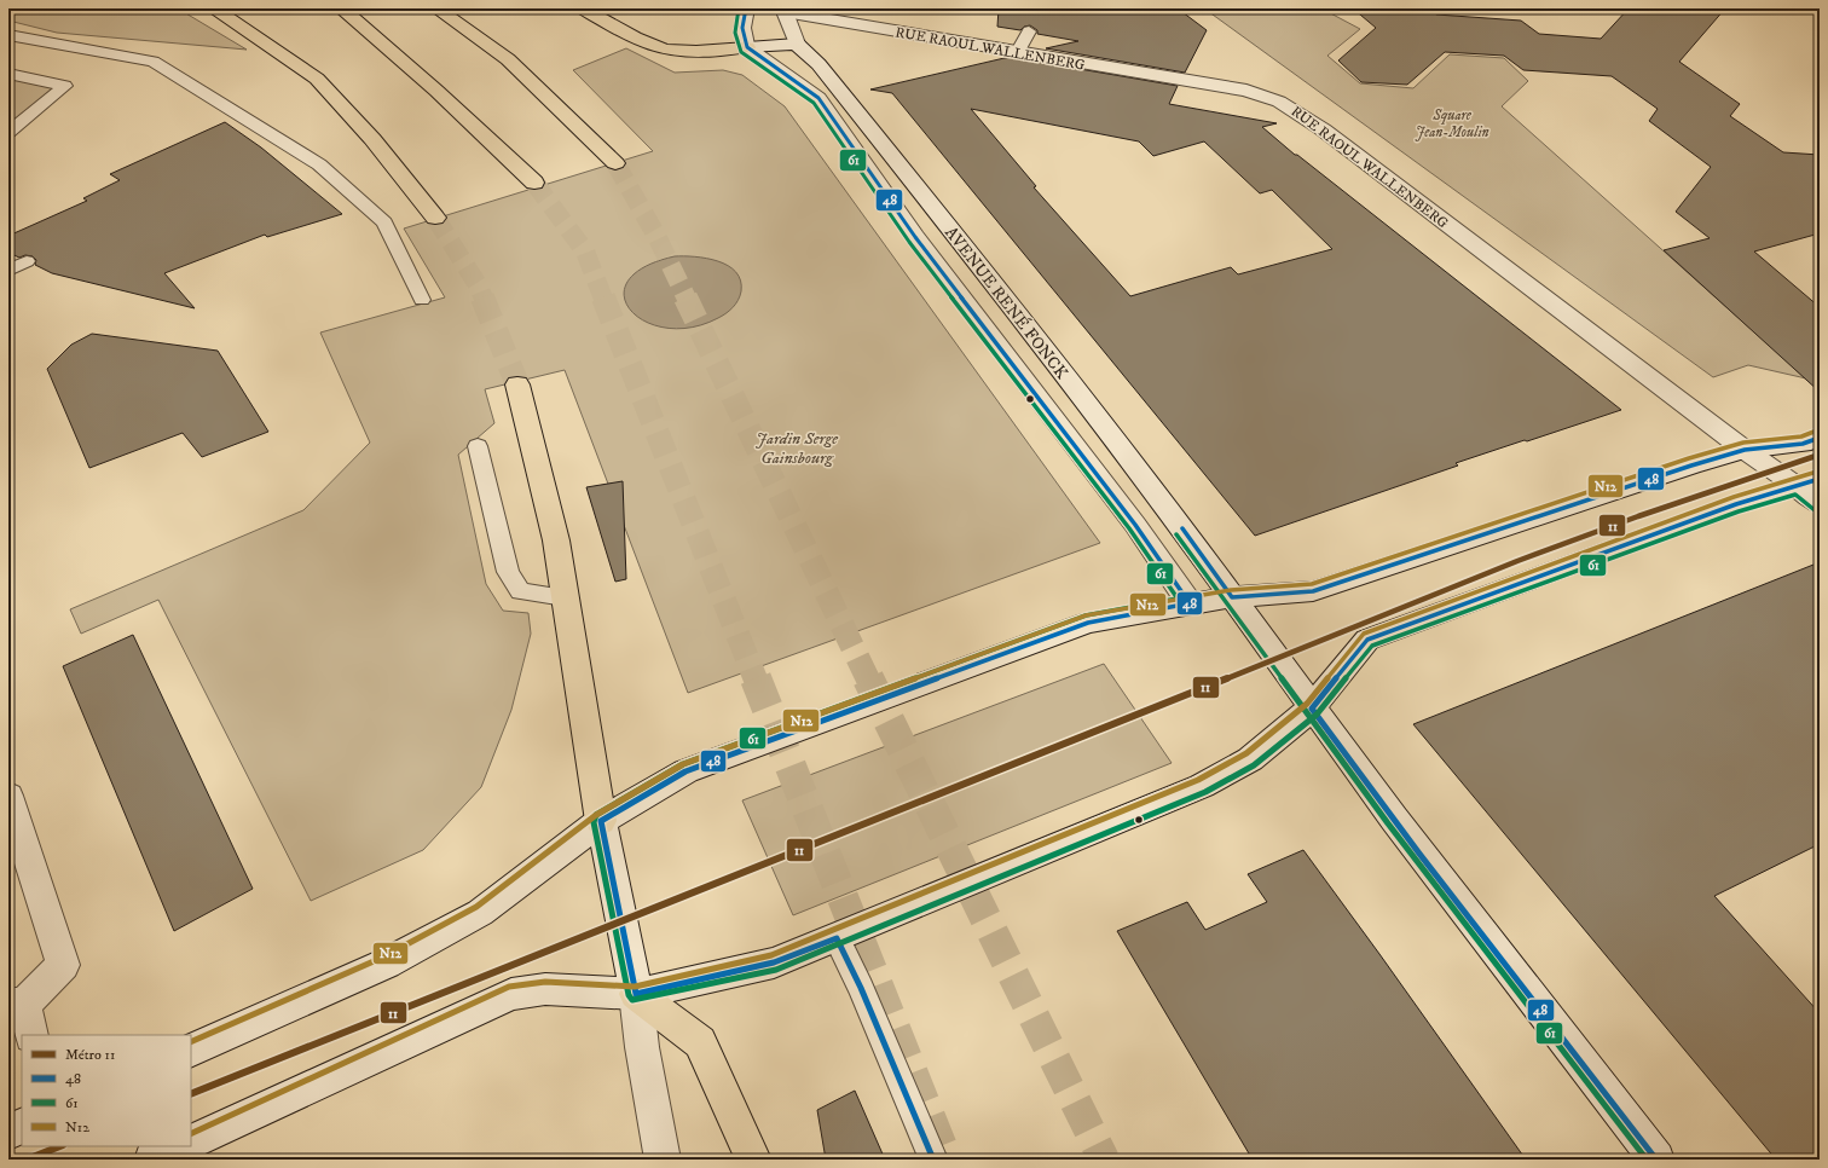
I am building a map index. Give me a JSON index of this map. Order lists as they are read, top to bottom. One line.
{"streets":{"main road":["RUE RAOUL WALLENBERG","AVENUE RENÉ FONCK"]},"crossings":[["RUE RAOUL WALLENBERG","AVENUE RENÉ FONCK"]],"parks":["Square Jean-Moulin","Jardin Serge Gainsbourg"],"lines":["transit line 48","transit line 61","transit line N12","metro line 11"],"legend":["Métro 11","48","61","N12"]}
